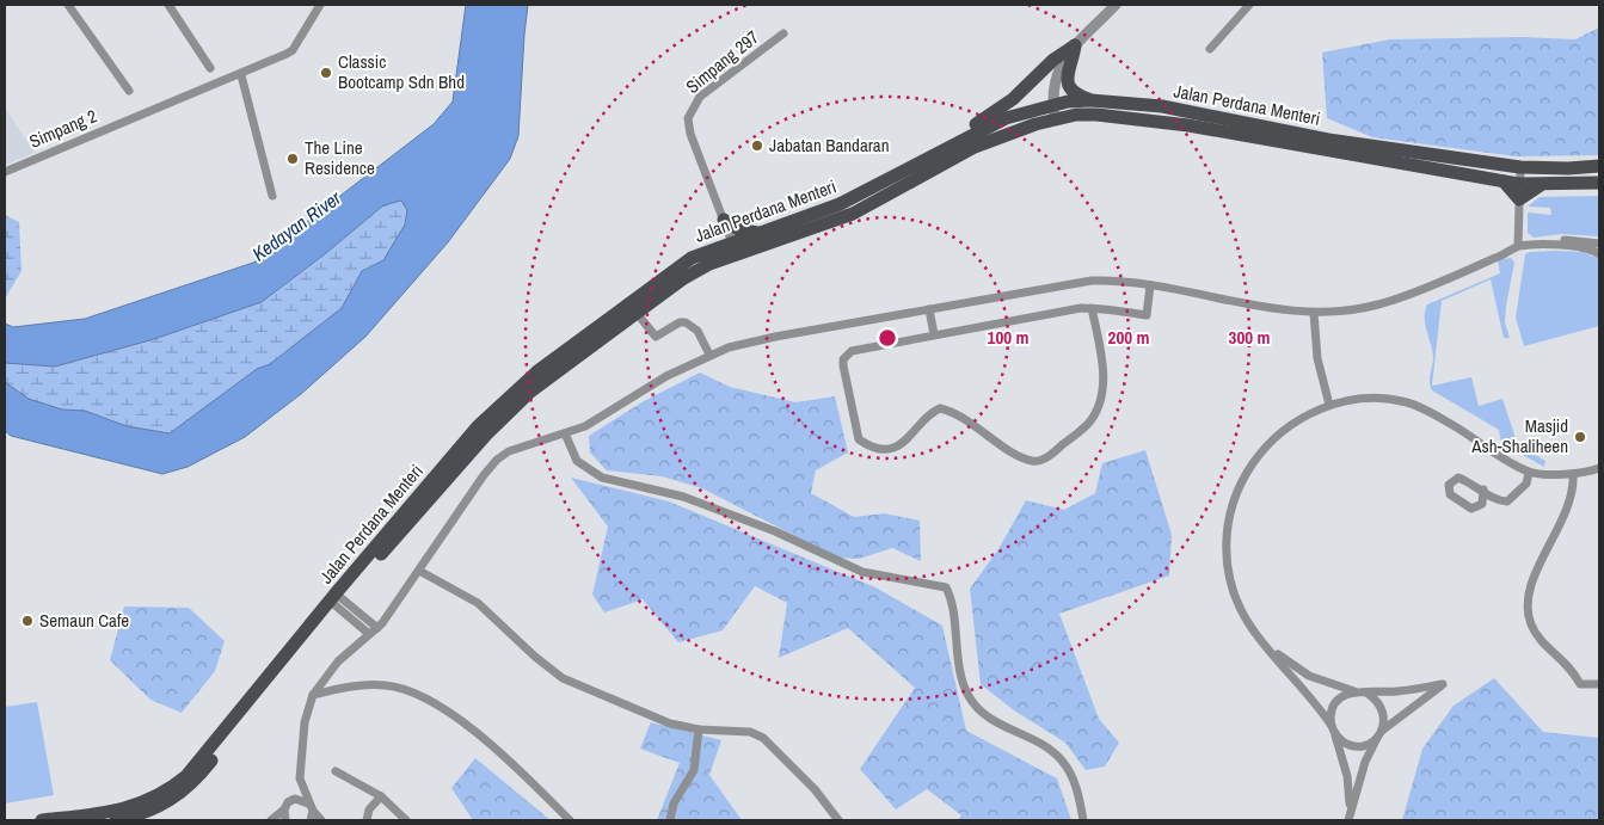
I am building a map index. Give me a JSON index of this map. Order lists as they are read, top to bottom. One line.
{"streets":{"main road":["Jalan Perdana Menteri"],"street":["Simpang 297","Simpang 2"]},"crossings":[["Simpang 297","Jalan Perdana Menteri"]],"water":["Kedayan River"],"places":["Classic Bootcamp Sdn Bhd","Jabatan Bandaran","The Line Residence","Masjid Ash-Shaliheen","Semaun Cafe"],"rings":["100 m","200 m","300 m"]}
